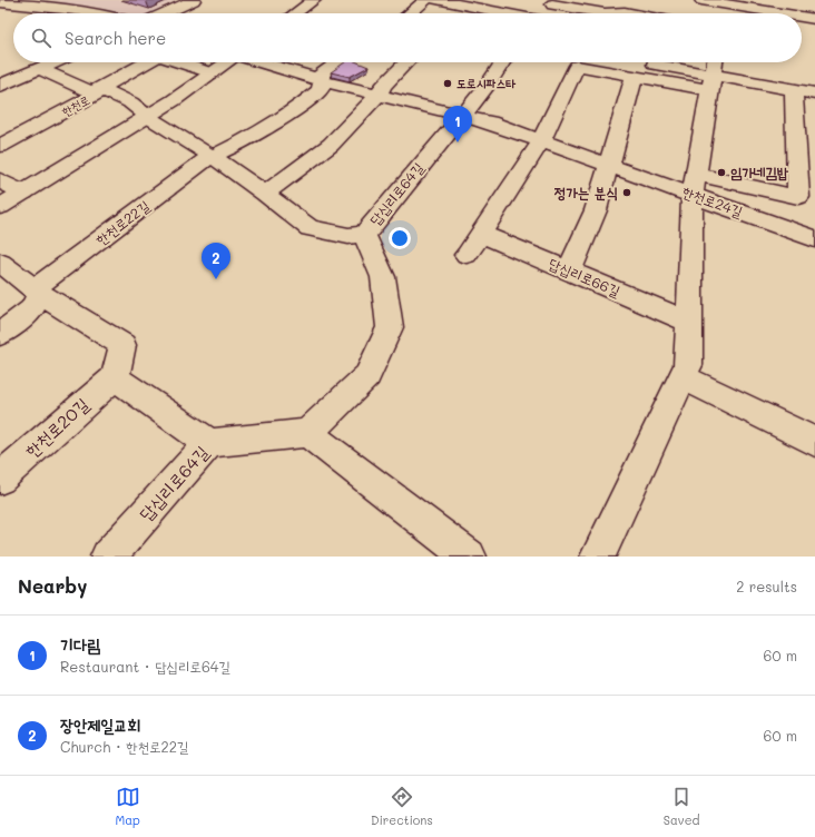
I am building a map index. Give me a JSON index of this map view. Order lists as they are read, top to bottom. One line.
{"streets":{"street":["한천로","답십리로64길","한천로24길","한천로22길","답십리로66길","한천로20길"]},"crossings":[["답십리로64길","한천로24길"],["한천로24길","한천로22길"]],"places":["도로시파스타","임가네김밥","정가는 분식"],"page":{"search":"Search here","pins":["1","2"],"heading":["Nearby","2 results"],"list":[{"mark":"1","name":"기다림","note":"Restaurant · 답십리로64길","value":"60 m"},{"mark":"2","name":"장안제일교회","note":"Church · 한천로22길","value":"60 m"}],"nav":["Map","Directions","Saved"]}}
